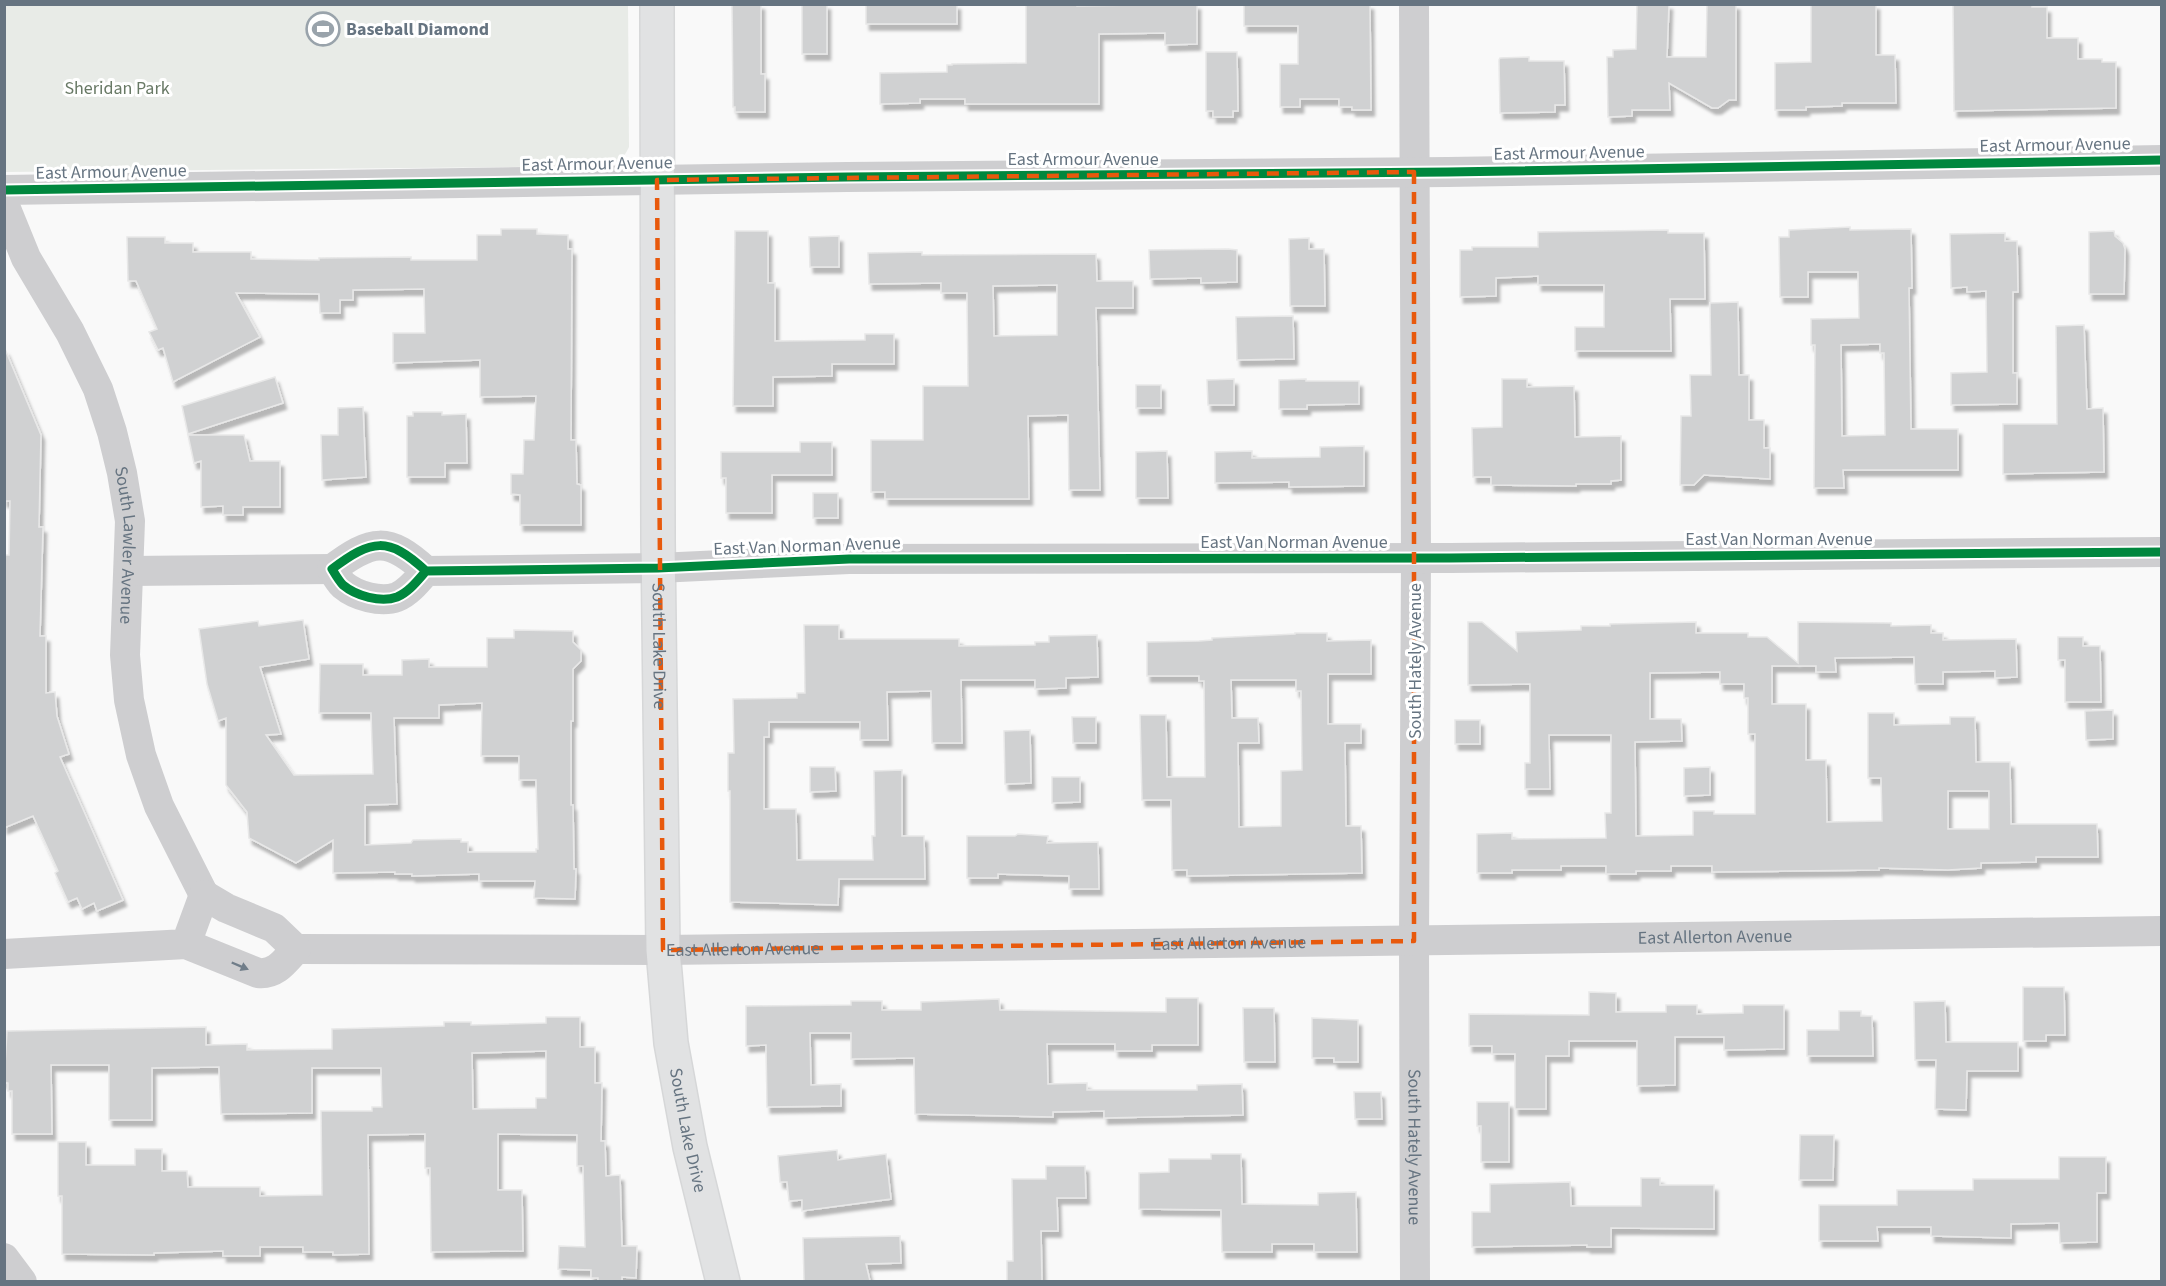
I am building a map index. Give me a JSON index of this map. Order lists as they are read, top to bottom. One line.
{"streets":{"main road":["South Lake Drive"],"street":["East Armour Avenue","East Van Norman Avenue","South Lawler Avenue","South Hately Avenue","East Allerton Avenue"]},"crossings":[["East Armour Avenue","South Lake Drive"],["East Armour Avenue","South Hately Avenue"],["East Van Norman Avenue","South Lake Drive"],["East Van Norman Avenue","South Hately Avenue"],["South Lake Drive","East Allerton Avenue"],["South Hately Avenue","East Allerton Avenue"]],"parks":["Sheridan Park"],"places":{"sports":["Baseball Diamond"]}}
